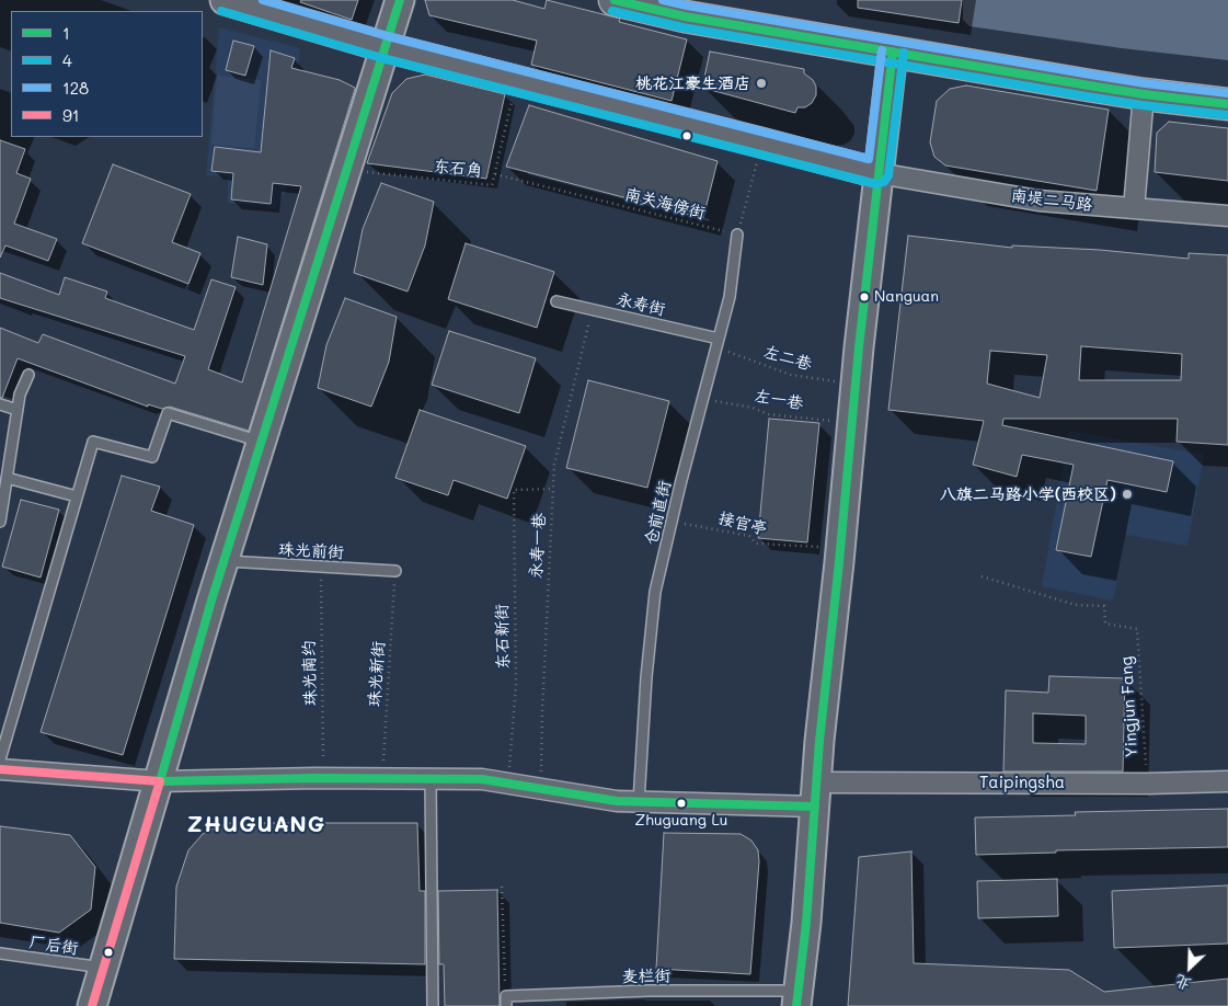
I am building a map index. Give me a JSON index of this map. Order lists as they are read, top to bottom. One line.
{"streets":{"street":["南堤二马路","Taipingsha"],"lane":["永寿街","仓前直街","珠光前街","厂后街","麦栏街"],"path":["东石角","南关海傍街","左二巷","左一巷","接官亭","永寿一巷","东石新街","珠光南约","珠光新街","Yingjun Fang"]},"crossings":[["东石角","南关海傍街"],["南关海傍街","仓前直街"],["永寿街","左二巷"],["永寿街","仓前直街"],["永寿街","永寿一巷"],["左二巷","仓前直街"],["左一巷","仓前直街"],["仓前直街","接官亭"],["仓前直街","Taipingsha"],["永寿一巷","东石新街"],["永寿一巷","Taipingsha"],["珠光前街","珠光南约"],["珠光前街","珠光新街"],["东石新街","Taipingsha"],["珠光南约","Taipingsha"],["珠光新街","Taipingsha"],["Yingjun Fang","Taipingsha"]],"districts":["ZHUGUANG"],"places":["桃花江豪生酒店","Nanguan","八旗二马路小学(西校区)","Zhuguang Lu"],"lines":["transit line 1","transit line 128","transit line 4","transit line 91"],"legend":["1","4","128","91"],"north":"bottom left"}
